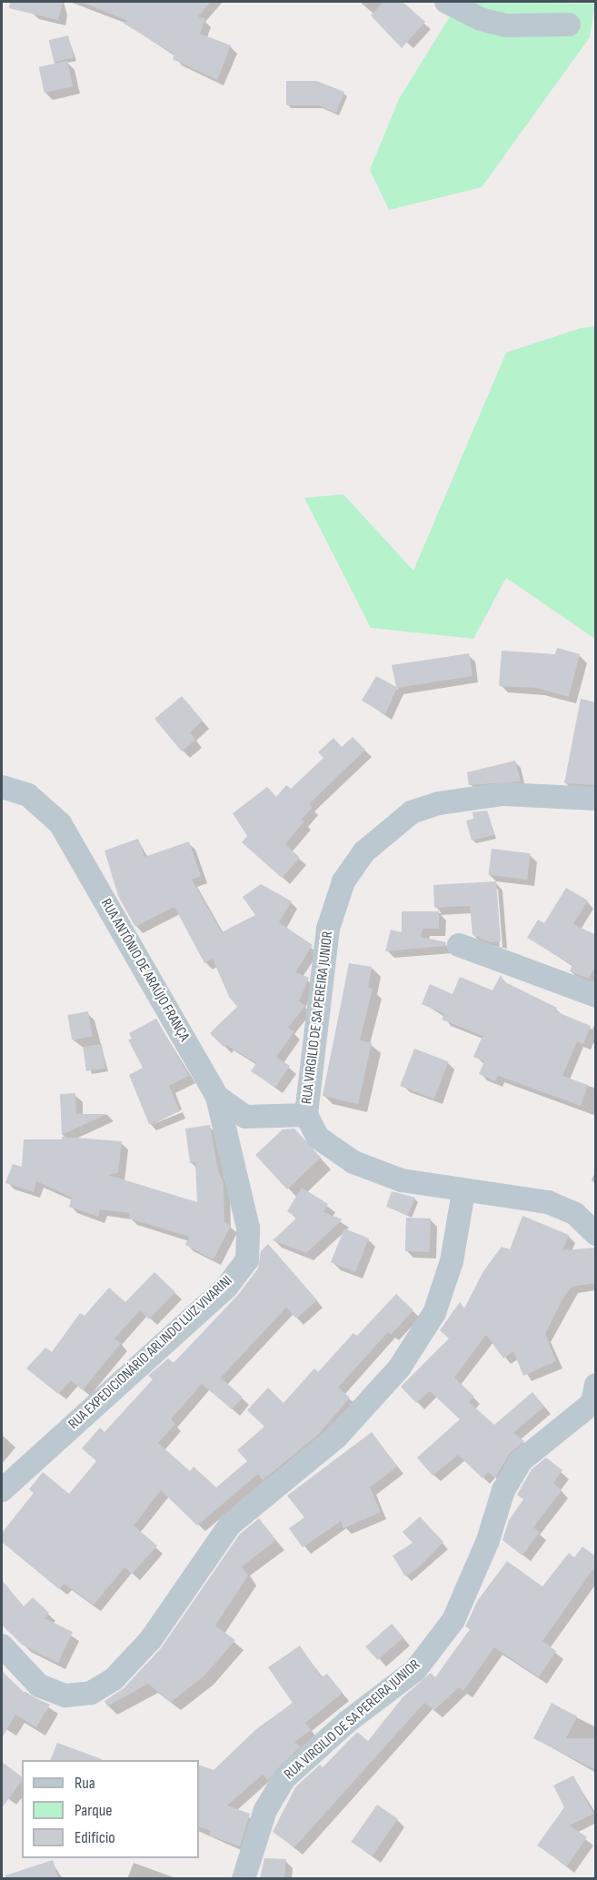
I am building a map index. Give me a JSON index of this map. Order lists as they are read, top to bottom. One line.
{"streets":{"street":["RUA ANTÔNIO DE ARAÚJO FRANÇA","RUA VIRGILIO DE SA PEREIRA JUNIOR","RUA EXPEDICIONÁRIO ARLINDO LUIZ VIVARINI"]},"crossings":[["RUA ANTÔNIO DE ARAÚJO FRANÇA","RUA VIRGILIO DE SA PEREIRA JUNIOR"],["RUA ANTÔNIO DE ARAÚJO FRANÇA","RUA EXPEDICIONÁRIO ARLINDO LUIZ VIVARINI"]],"legend":["Rua","Parque","Edifício"]}
